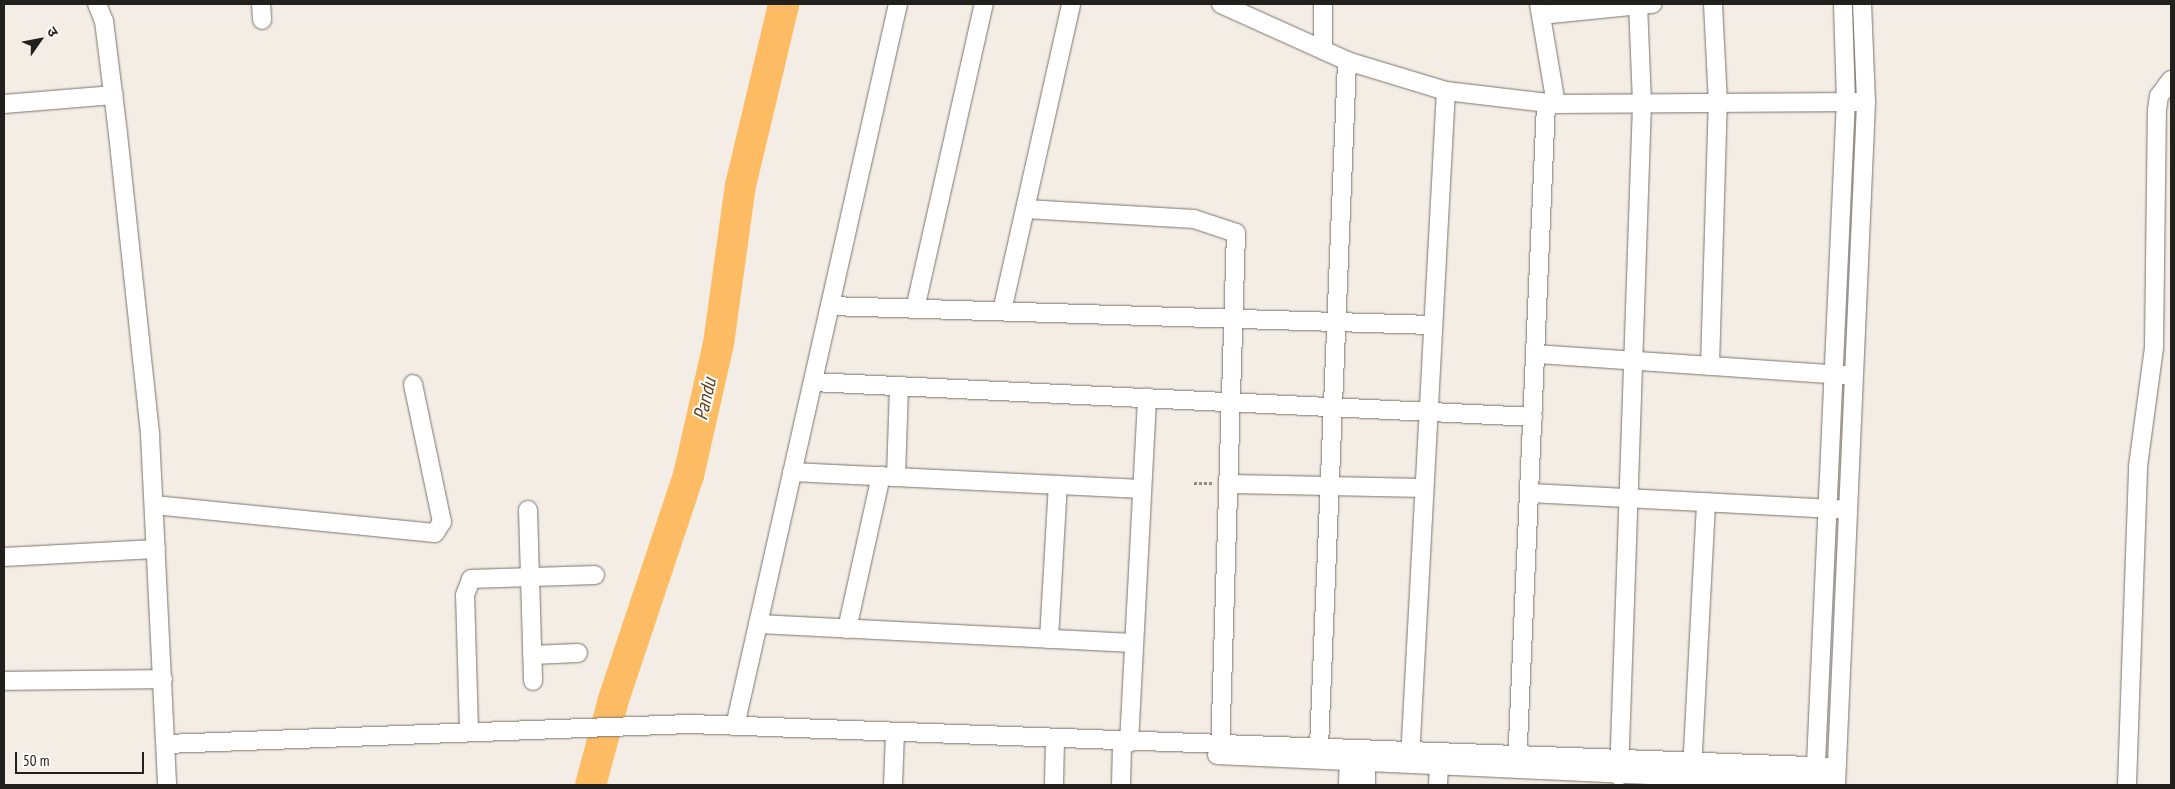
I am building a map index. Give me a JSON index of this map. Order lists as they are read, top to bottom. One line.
{"water":["Pandu"],"scale_bar":"50 m","north":"top right"}
